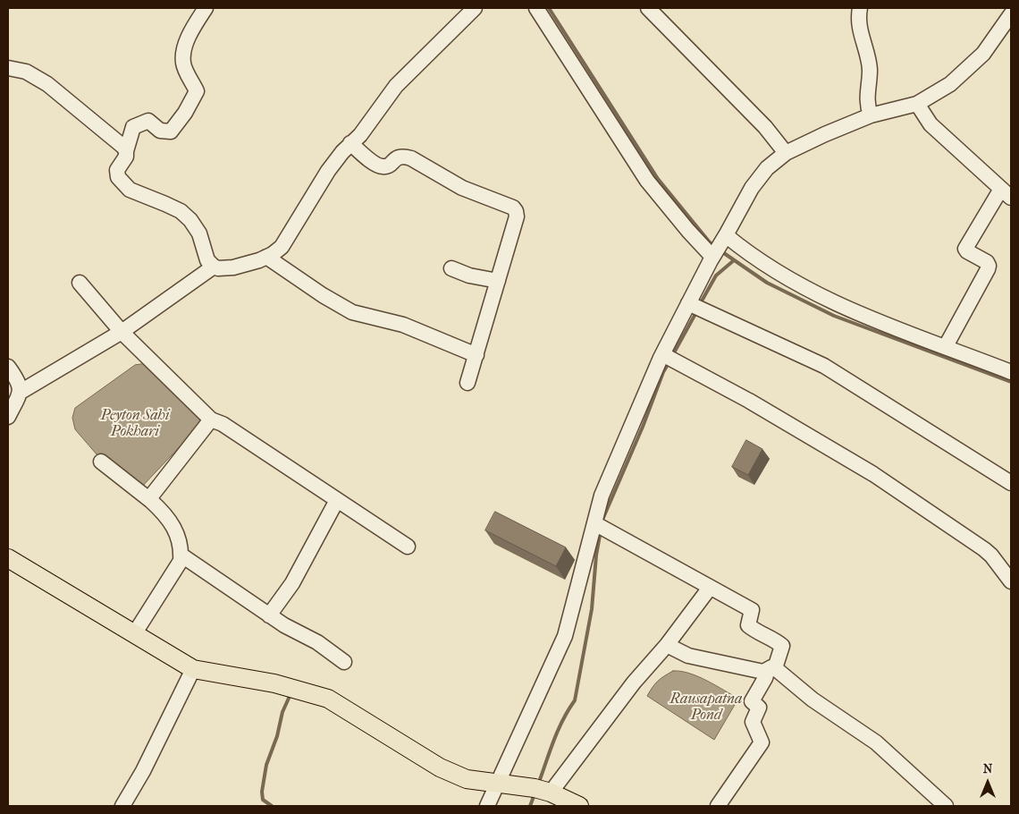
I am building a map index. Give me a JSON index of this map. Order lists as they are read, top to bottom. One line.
{"water":["Peyton Sahi Pokhari","Rausapatna Pond"],"north":"top"}
